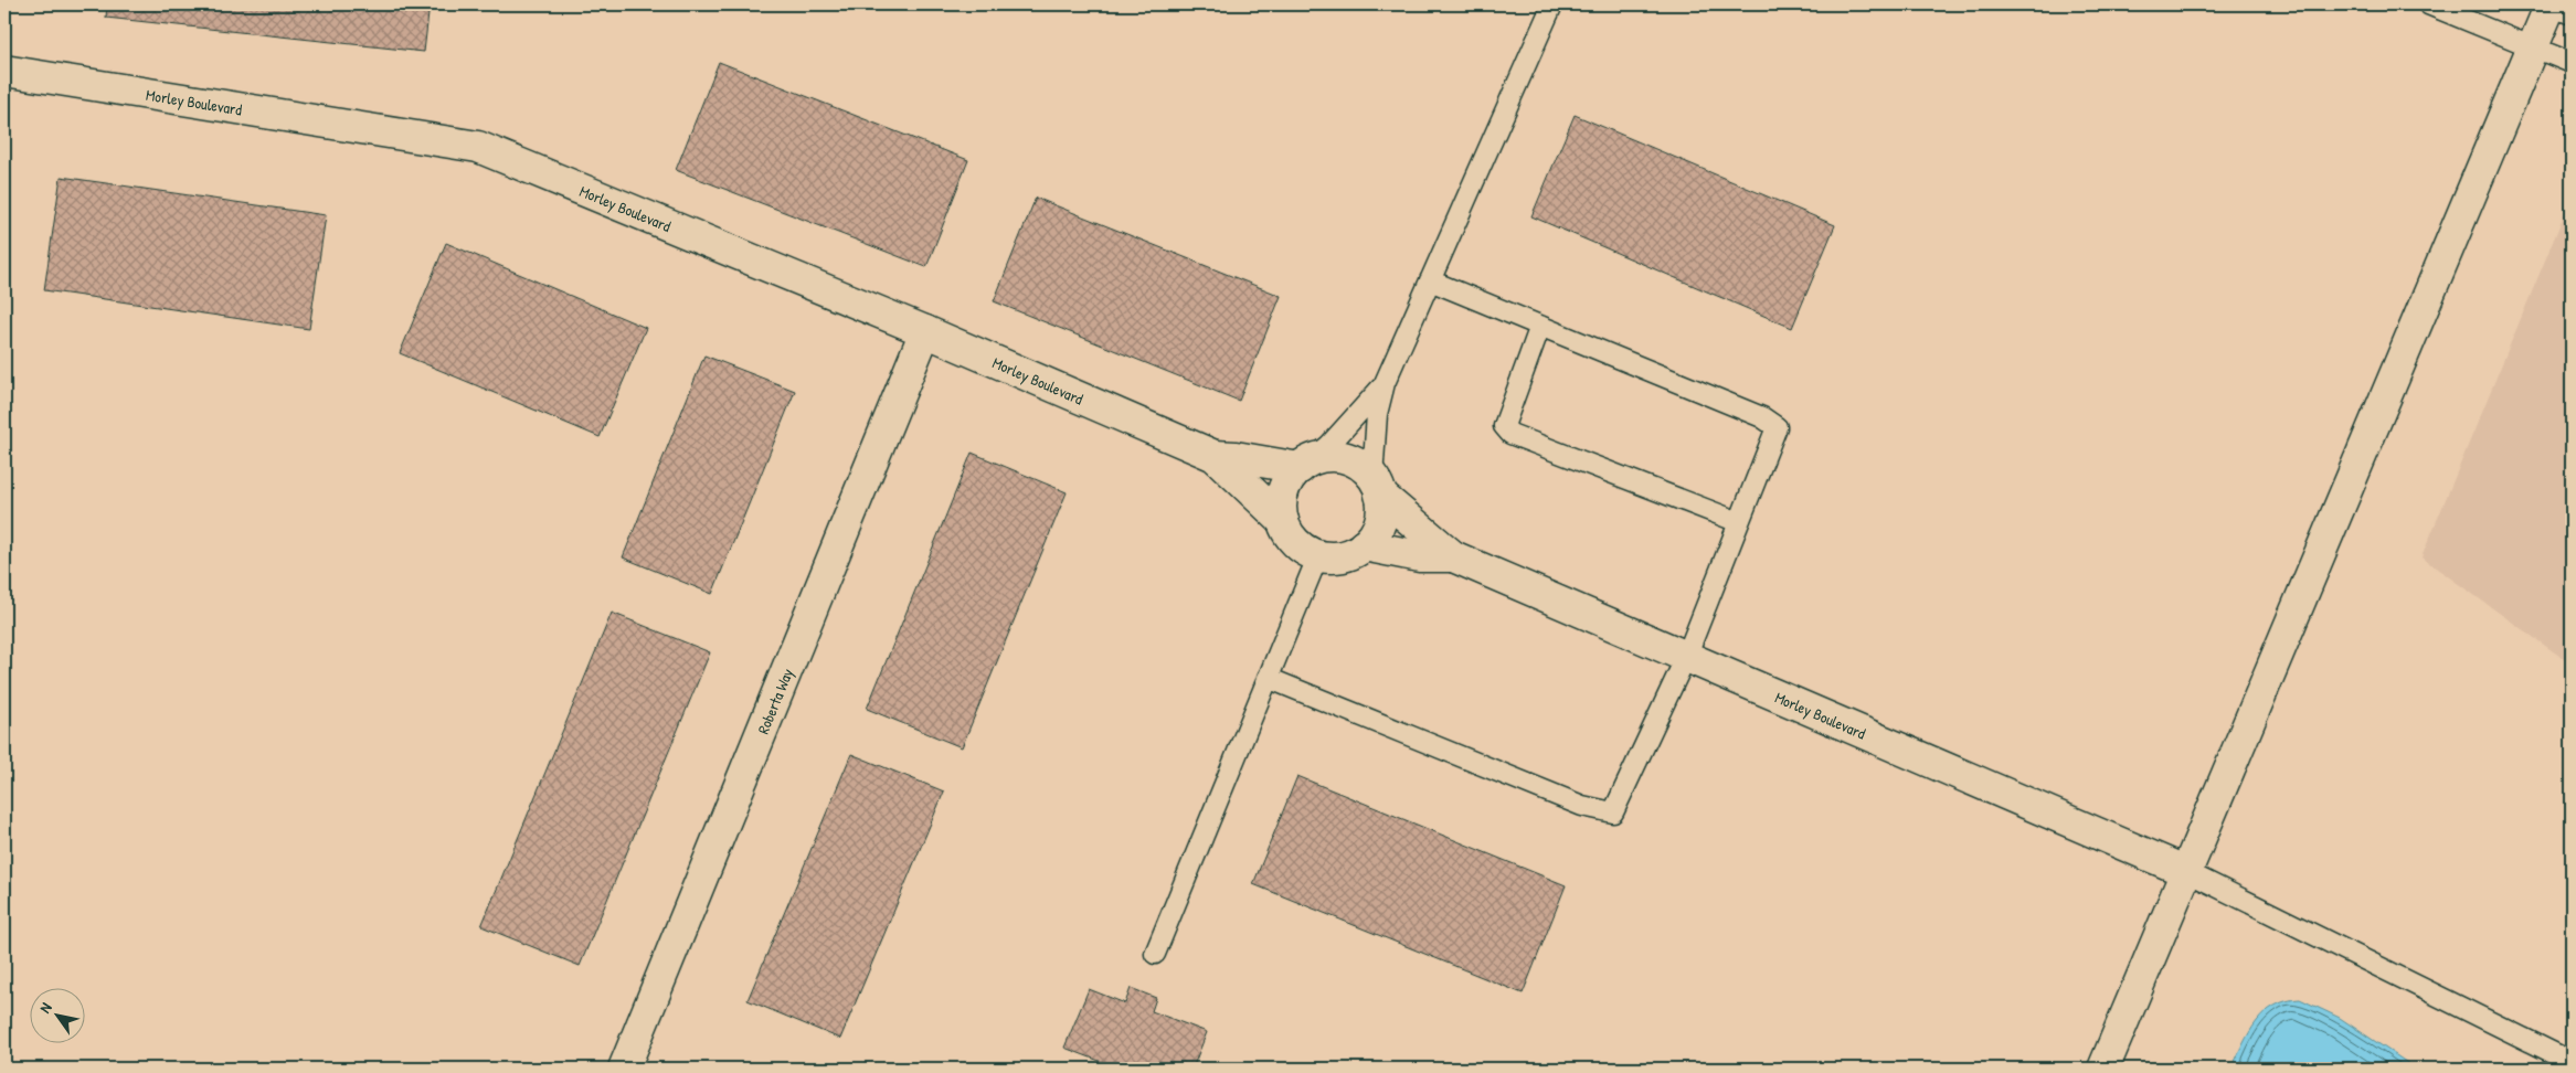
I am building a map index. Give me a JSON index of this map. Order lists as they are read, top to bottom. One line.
{"streets":{"main road":["Morley Boulevard","Roberta Way"]},"crossings":[["Morley Boulevard","Roberta Way"]],"north":"top left"}
